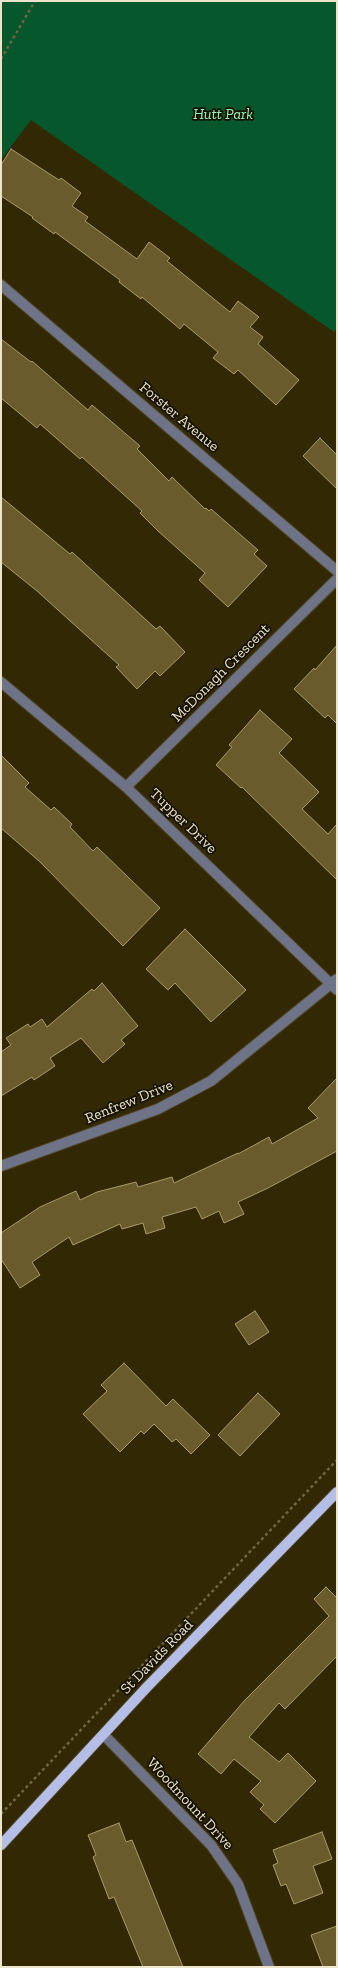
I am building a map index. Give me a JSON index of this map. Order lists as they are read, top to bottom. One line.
{"streets":{"main road":["St Davids Road"],"street":["Forster Avenue","McDonagh Crescent","Tupper Drive","Renfrew Drive","Woodmount Drive"]},"crossings":[["McDonagh Crescent","Tupper Drive"],["Tupper Drive","Renfrew Drive"],["St Davids Road","Woodmount Drive"]],"parks":["Hutt Park"]}
